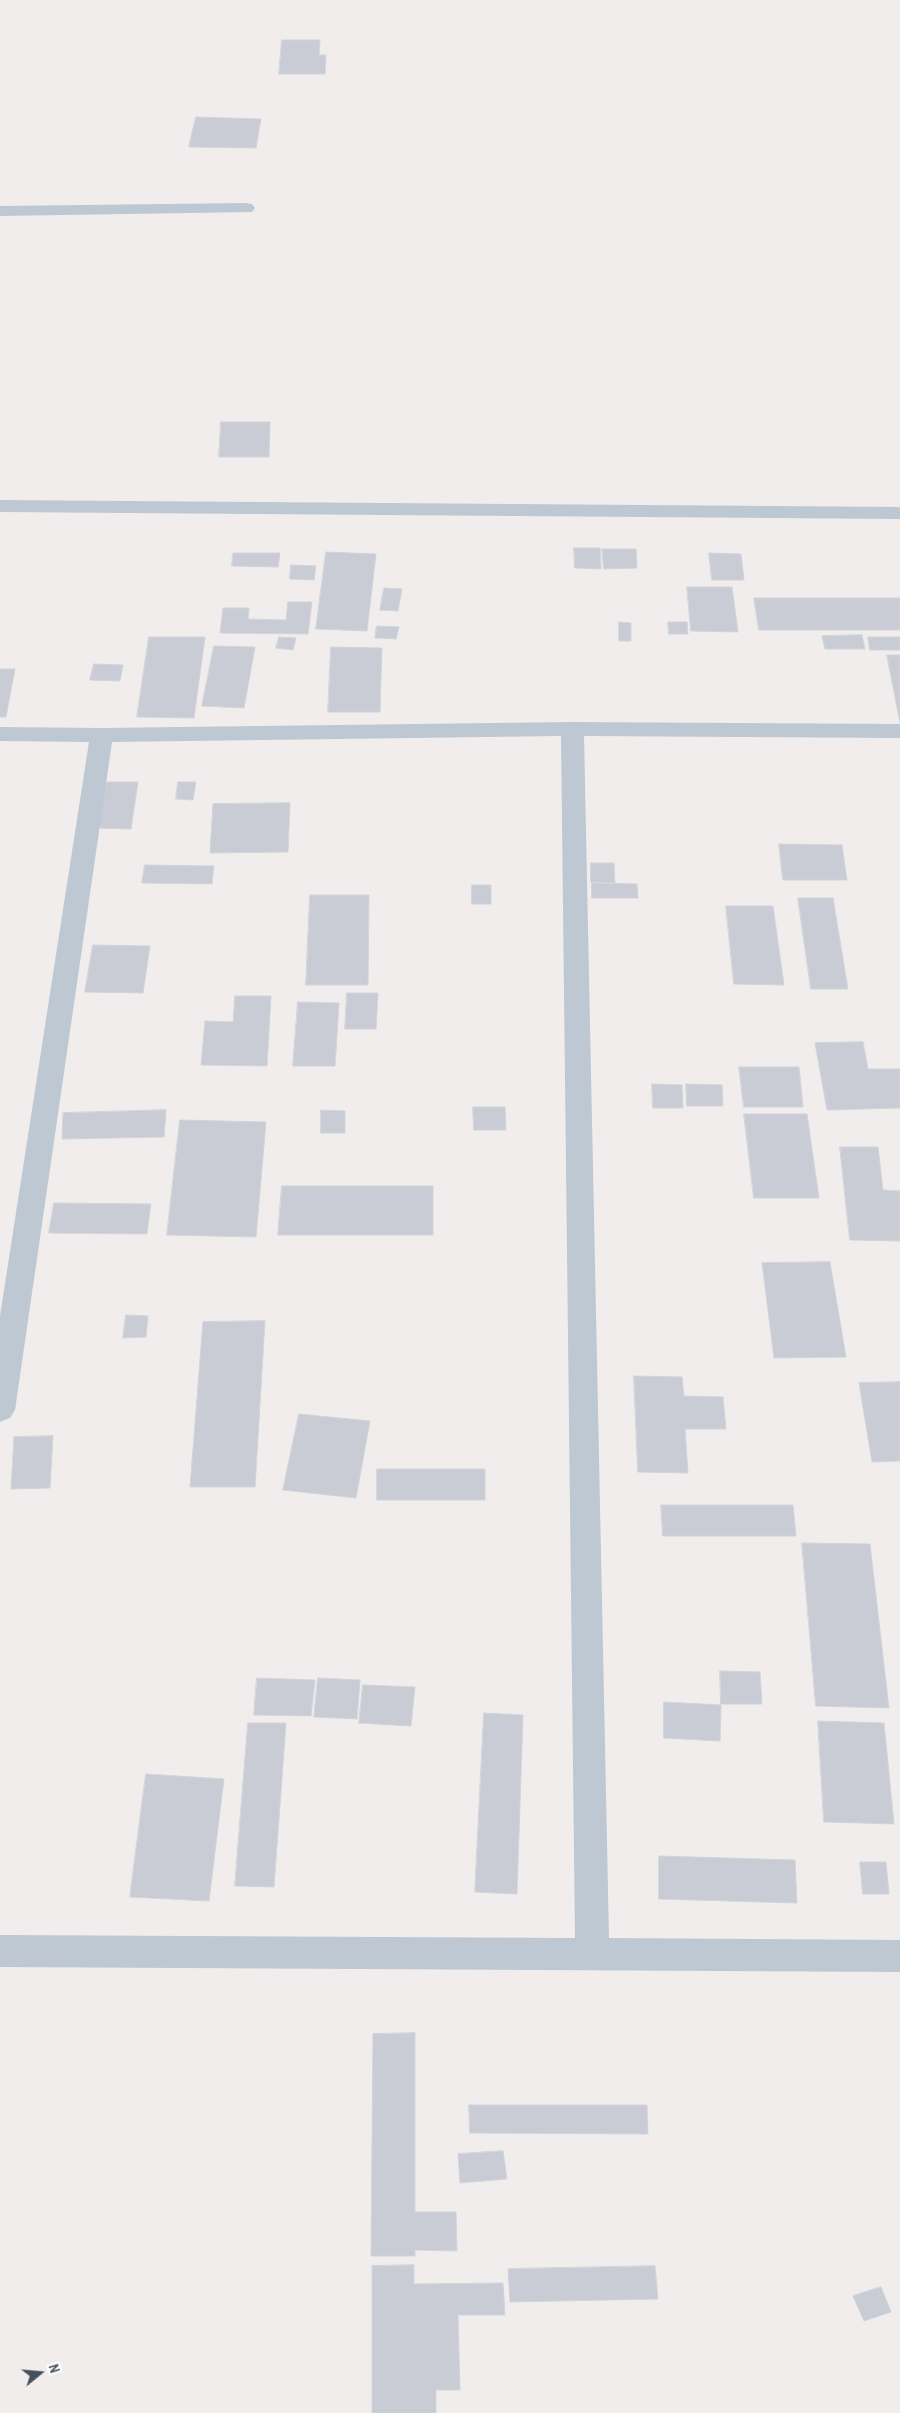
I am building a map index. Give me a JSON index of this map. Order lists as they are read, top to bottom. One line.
{"north":"right"}
